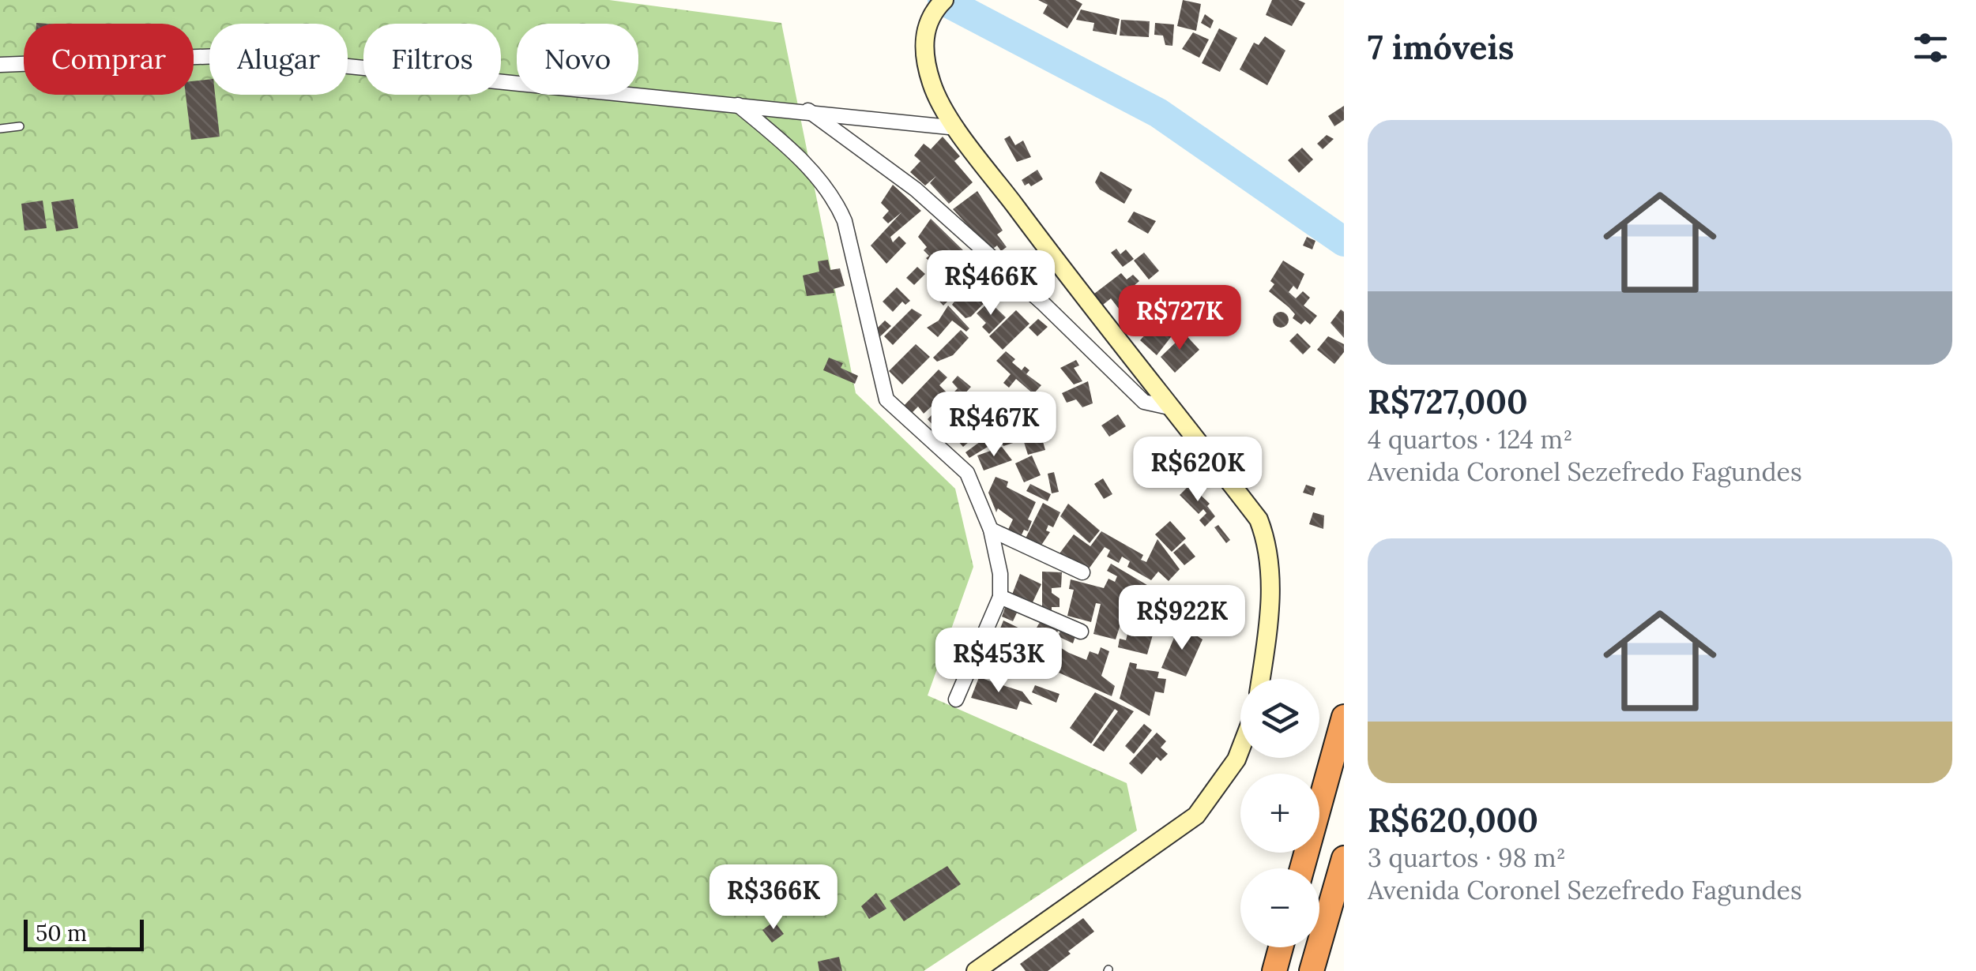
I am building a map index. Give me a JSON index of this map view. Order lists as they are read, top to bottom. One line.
{"scale_bar":"50 m","page":{"heading":"7 imóveis","chip":["Comprar","Alugar","Filtros","Novo"],"list":[{"name":"R$727,000","note":"4 quartos · 124 m² · Avenida Coronel Sezefredo Fagundes"},{"name":"R$620,000","note":"3 quartos · 98 m² · Avenida Coronel Sezefredo Fagundes"}],"price":["R$466K","R$727K","R$467K","R$620K","R$922K","R$453K","R$366K"],"map_buttons":["+","−"],"scale":"50 m"}}
